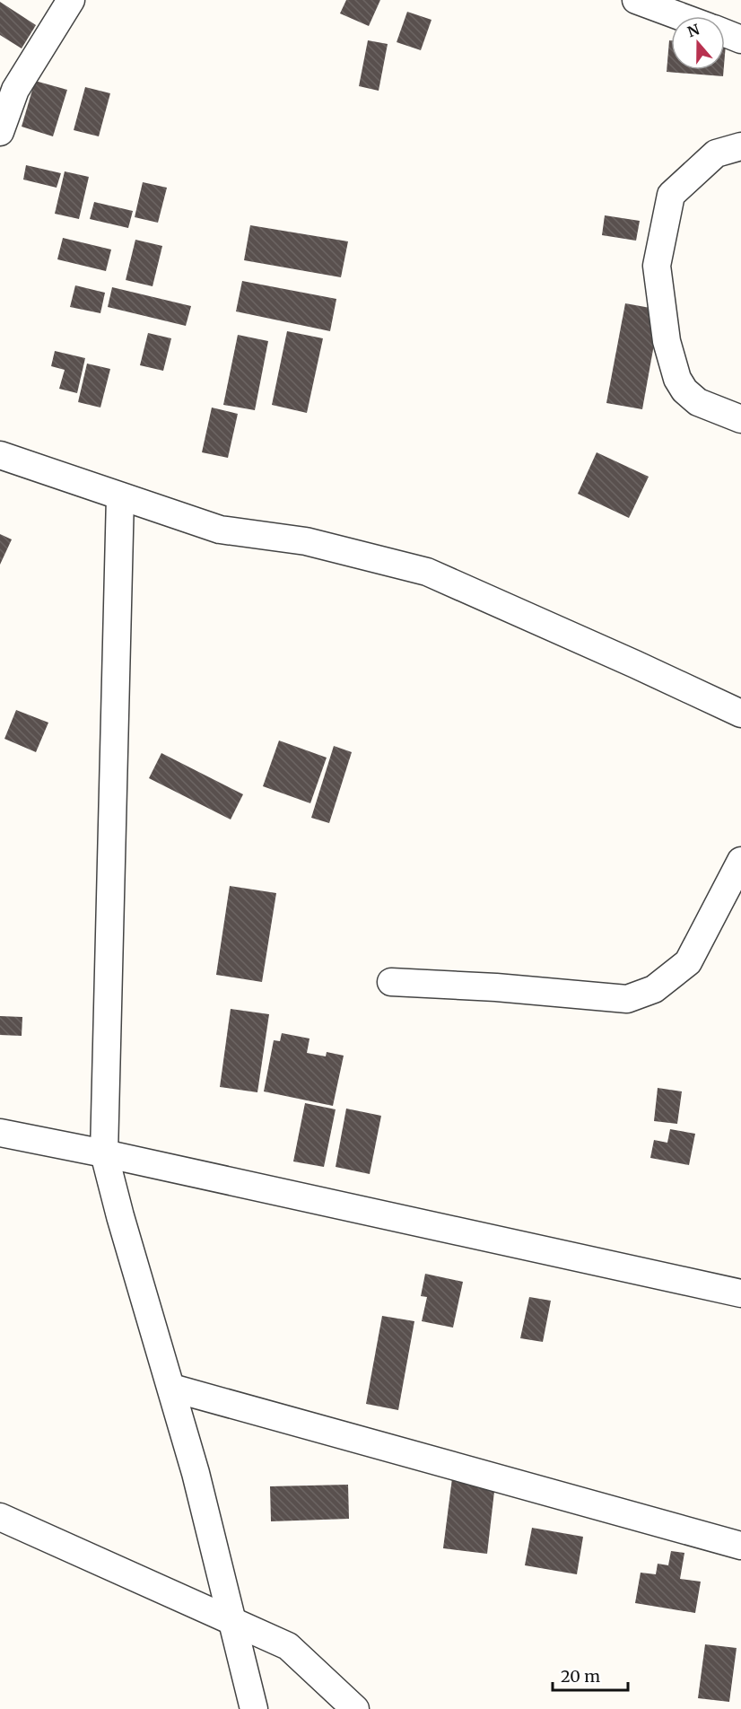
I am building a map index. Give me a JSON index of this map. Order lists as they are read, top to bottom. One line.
{"scale_bar":"20 m","north":"top"}
